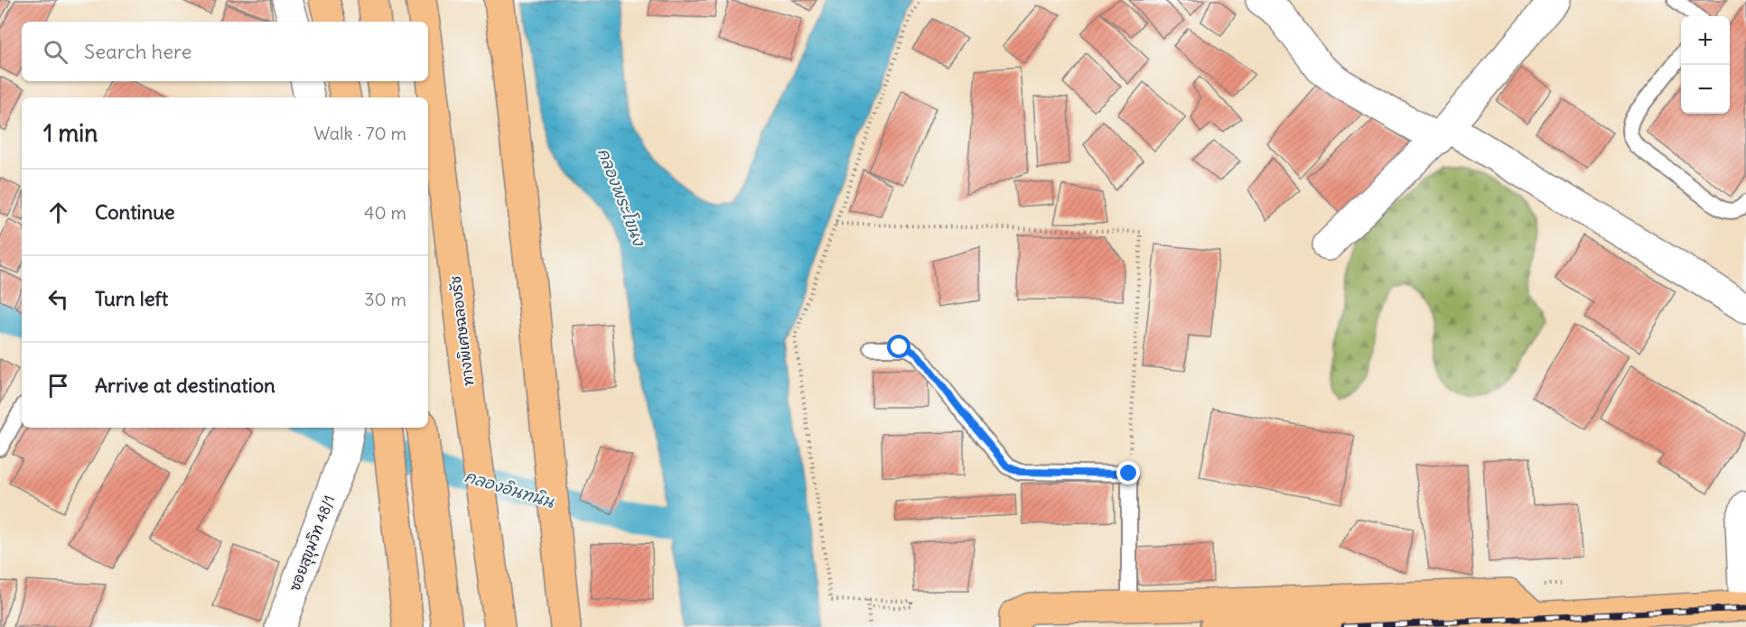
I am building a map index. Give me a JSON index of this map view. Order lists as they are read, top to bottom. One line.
{"streets":{"main road":["ทางพิเศษฉลองรัช"],"street":["ซอยสุขุมวิท 48/1"]},"water":["คลองพระโขนง","คลองอินทนิน"],"page":{"map_buttons":["+","−"],"search":"Search here","heading":["1 min","Walk · 70 m"],"list":[["Continue","40 m"],["Turn left","30 m"],"Arrive at destination"]}}
